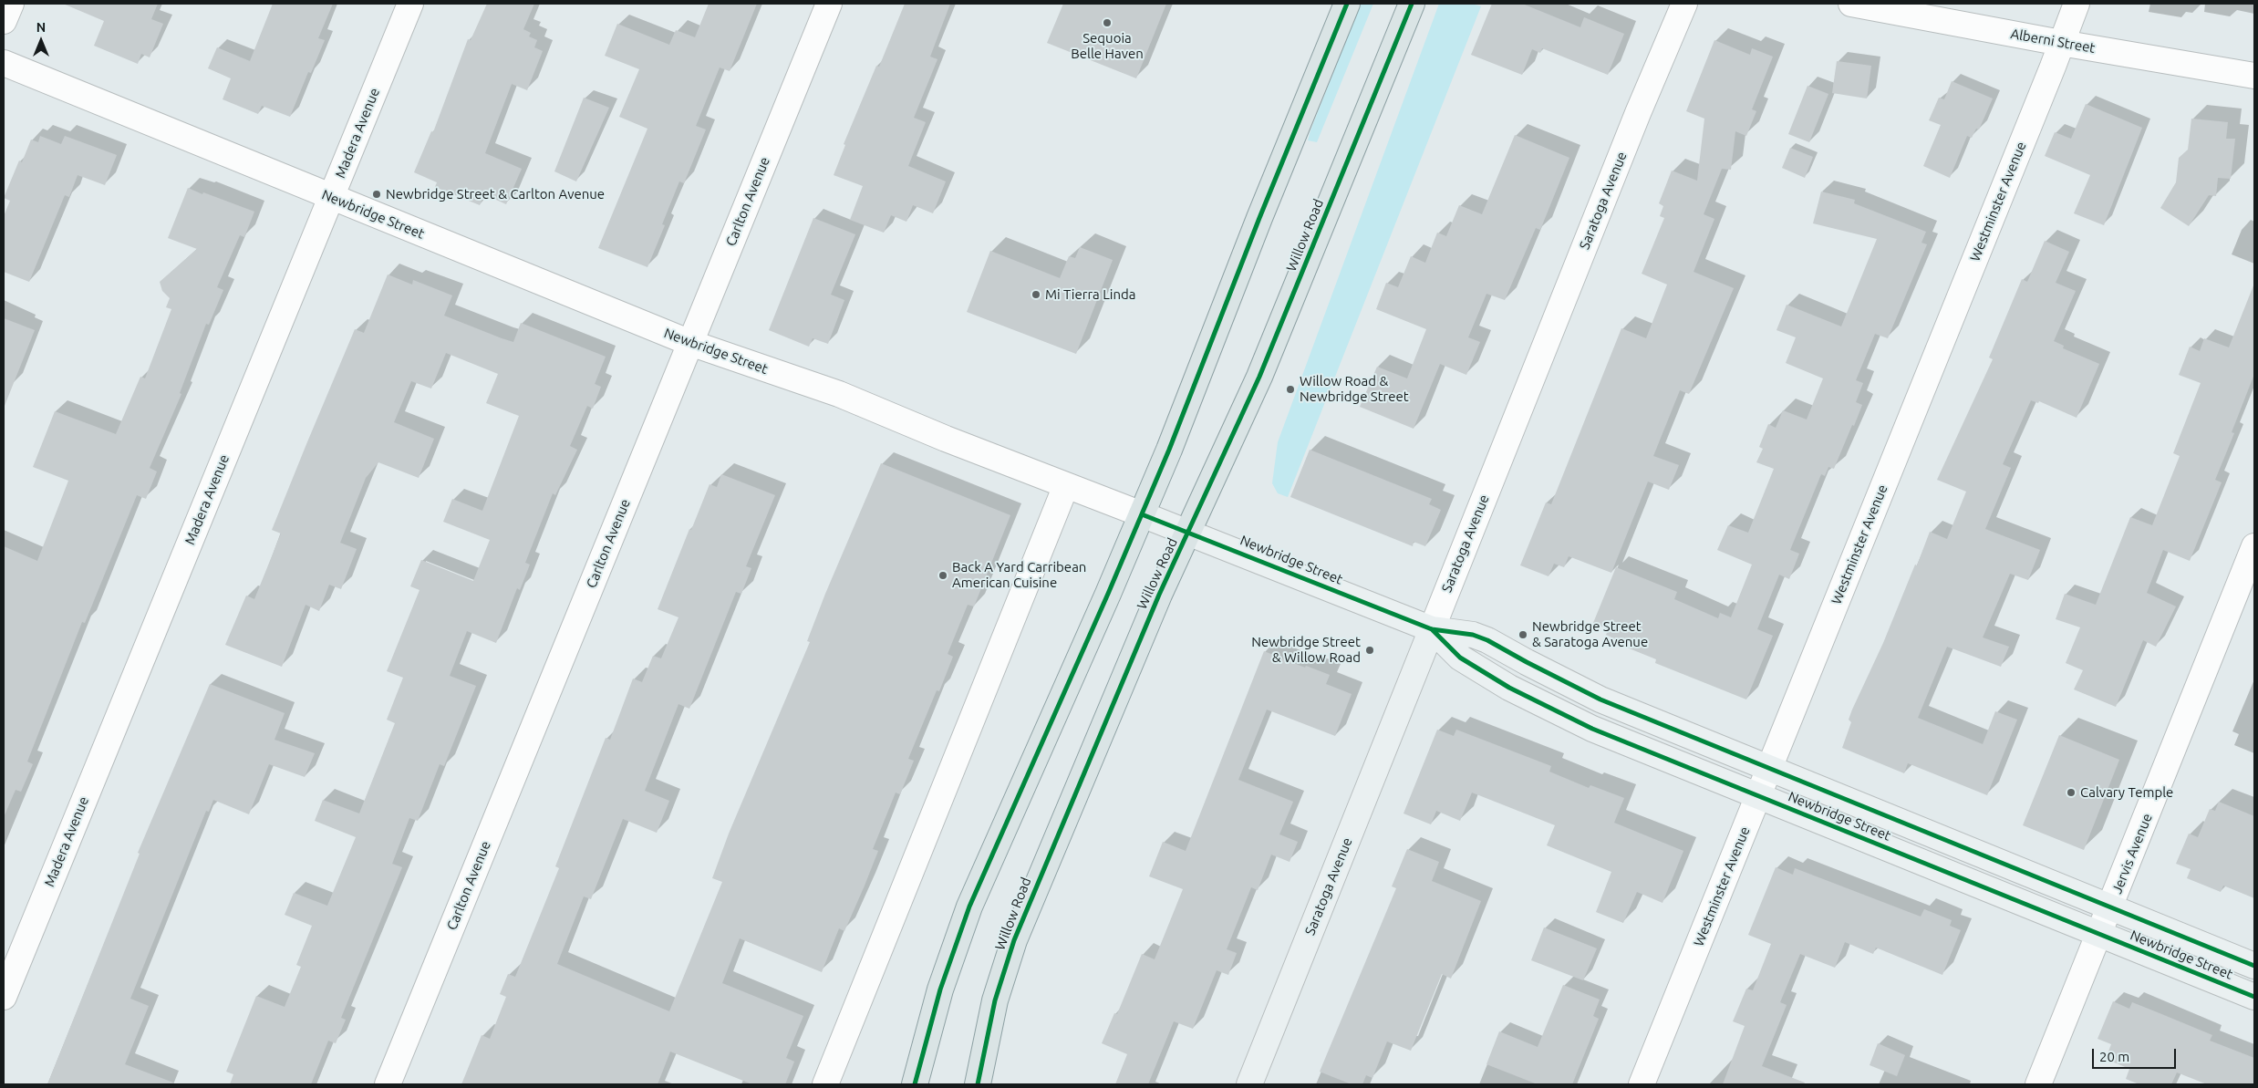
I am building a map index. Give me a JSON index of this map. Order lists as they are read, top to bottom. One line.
{"streets":{"main road":["Saratoga Avenue","Newbridge Street","Willow Road"],"street":["Alberni Street","Madera Avenue","Carlton Avenue","Westminster Avenue","Jervis Avenue"]},"crossings":[["Alberni Street","Westminster Avenue"],["Madera Avenue","Newbridge Street"],["Saratoga Avenue","Newbridge Street"],["Carlton Avenue","Newbridge Street"],["Westminster Avenue","Newbridge Street"],["Newbridge Street","Willow Road"],["Newbridge Street","Jervis Avenue"]],"places":["Sequoia Belle Haven","Newbridge Street & Carlton Avenue","Mi Tierra Linda","Willow Road & Newbridge Street","Back A Yard Carribean American Cuisine","Newbridge Street & Saratoga Avenue","Newbridge Street & Willow Road","Calvary Temple"],"scale_bar":"20 m","north":"top"}
